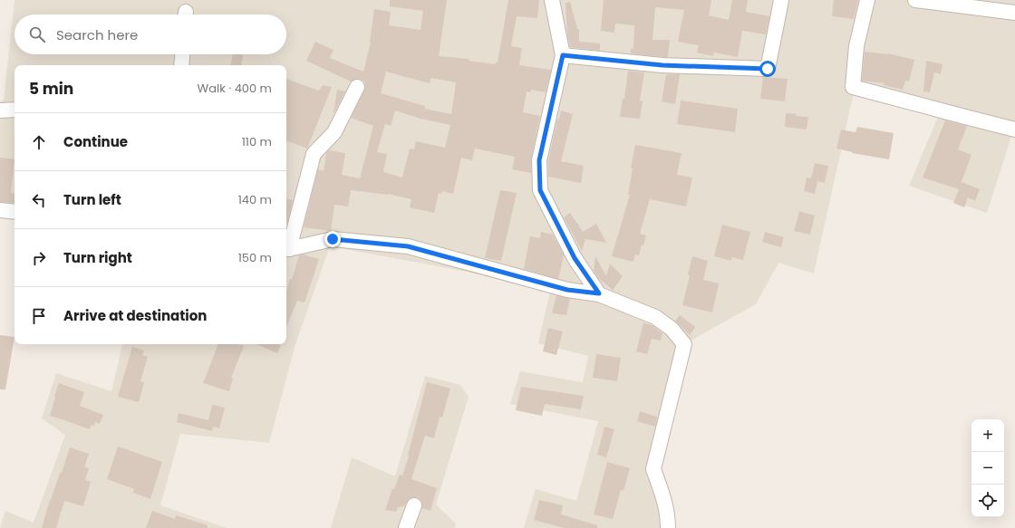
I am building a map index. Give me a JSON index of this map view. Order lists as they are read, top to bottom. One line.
{"page":{"search":"Search here","heading":["5 min","Walk · 400 m"],"list":[["Continue","110 m"],["Turn left","140 m"],["Turn right","150 m"],"Arrive at destination"],"map_buttons":["+","−"]}}
